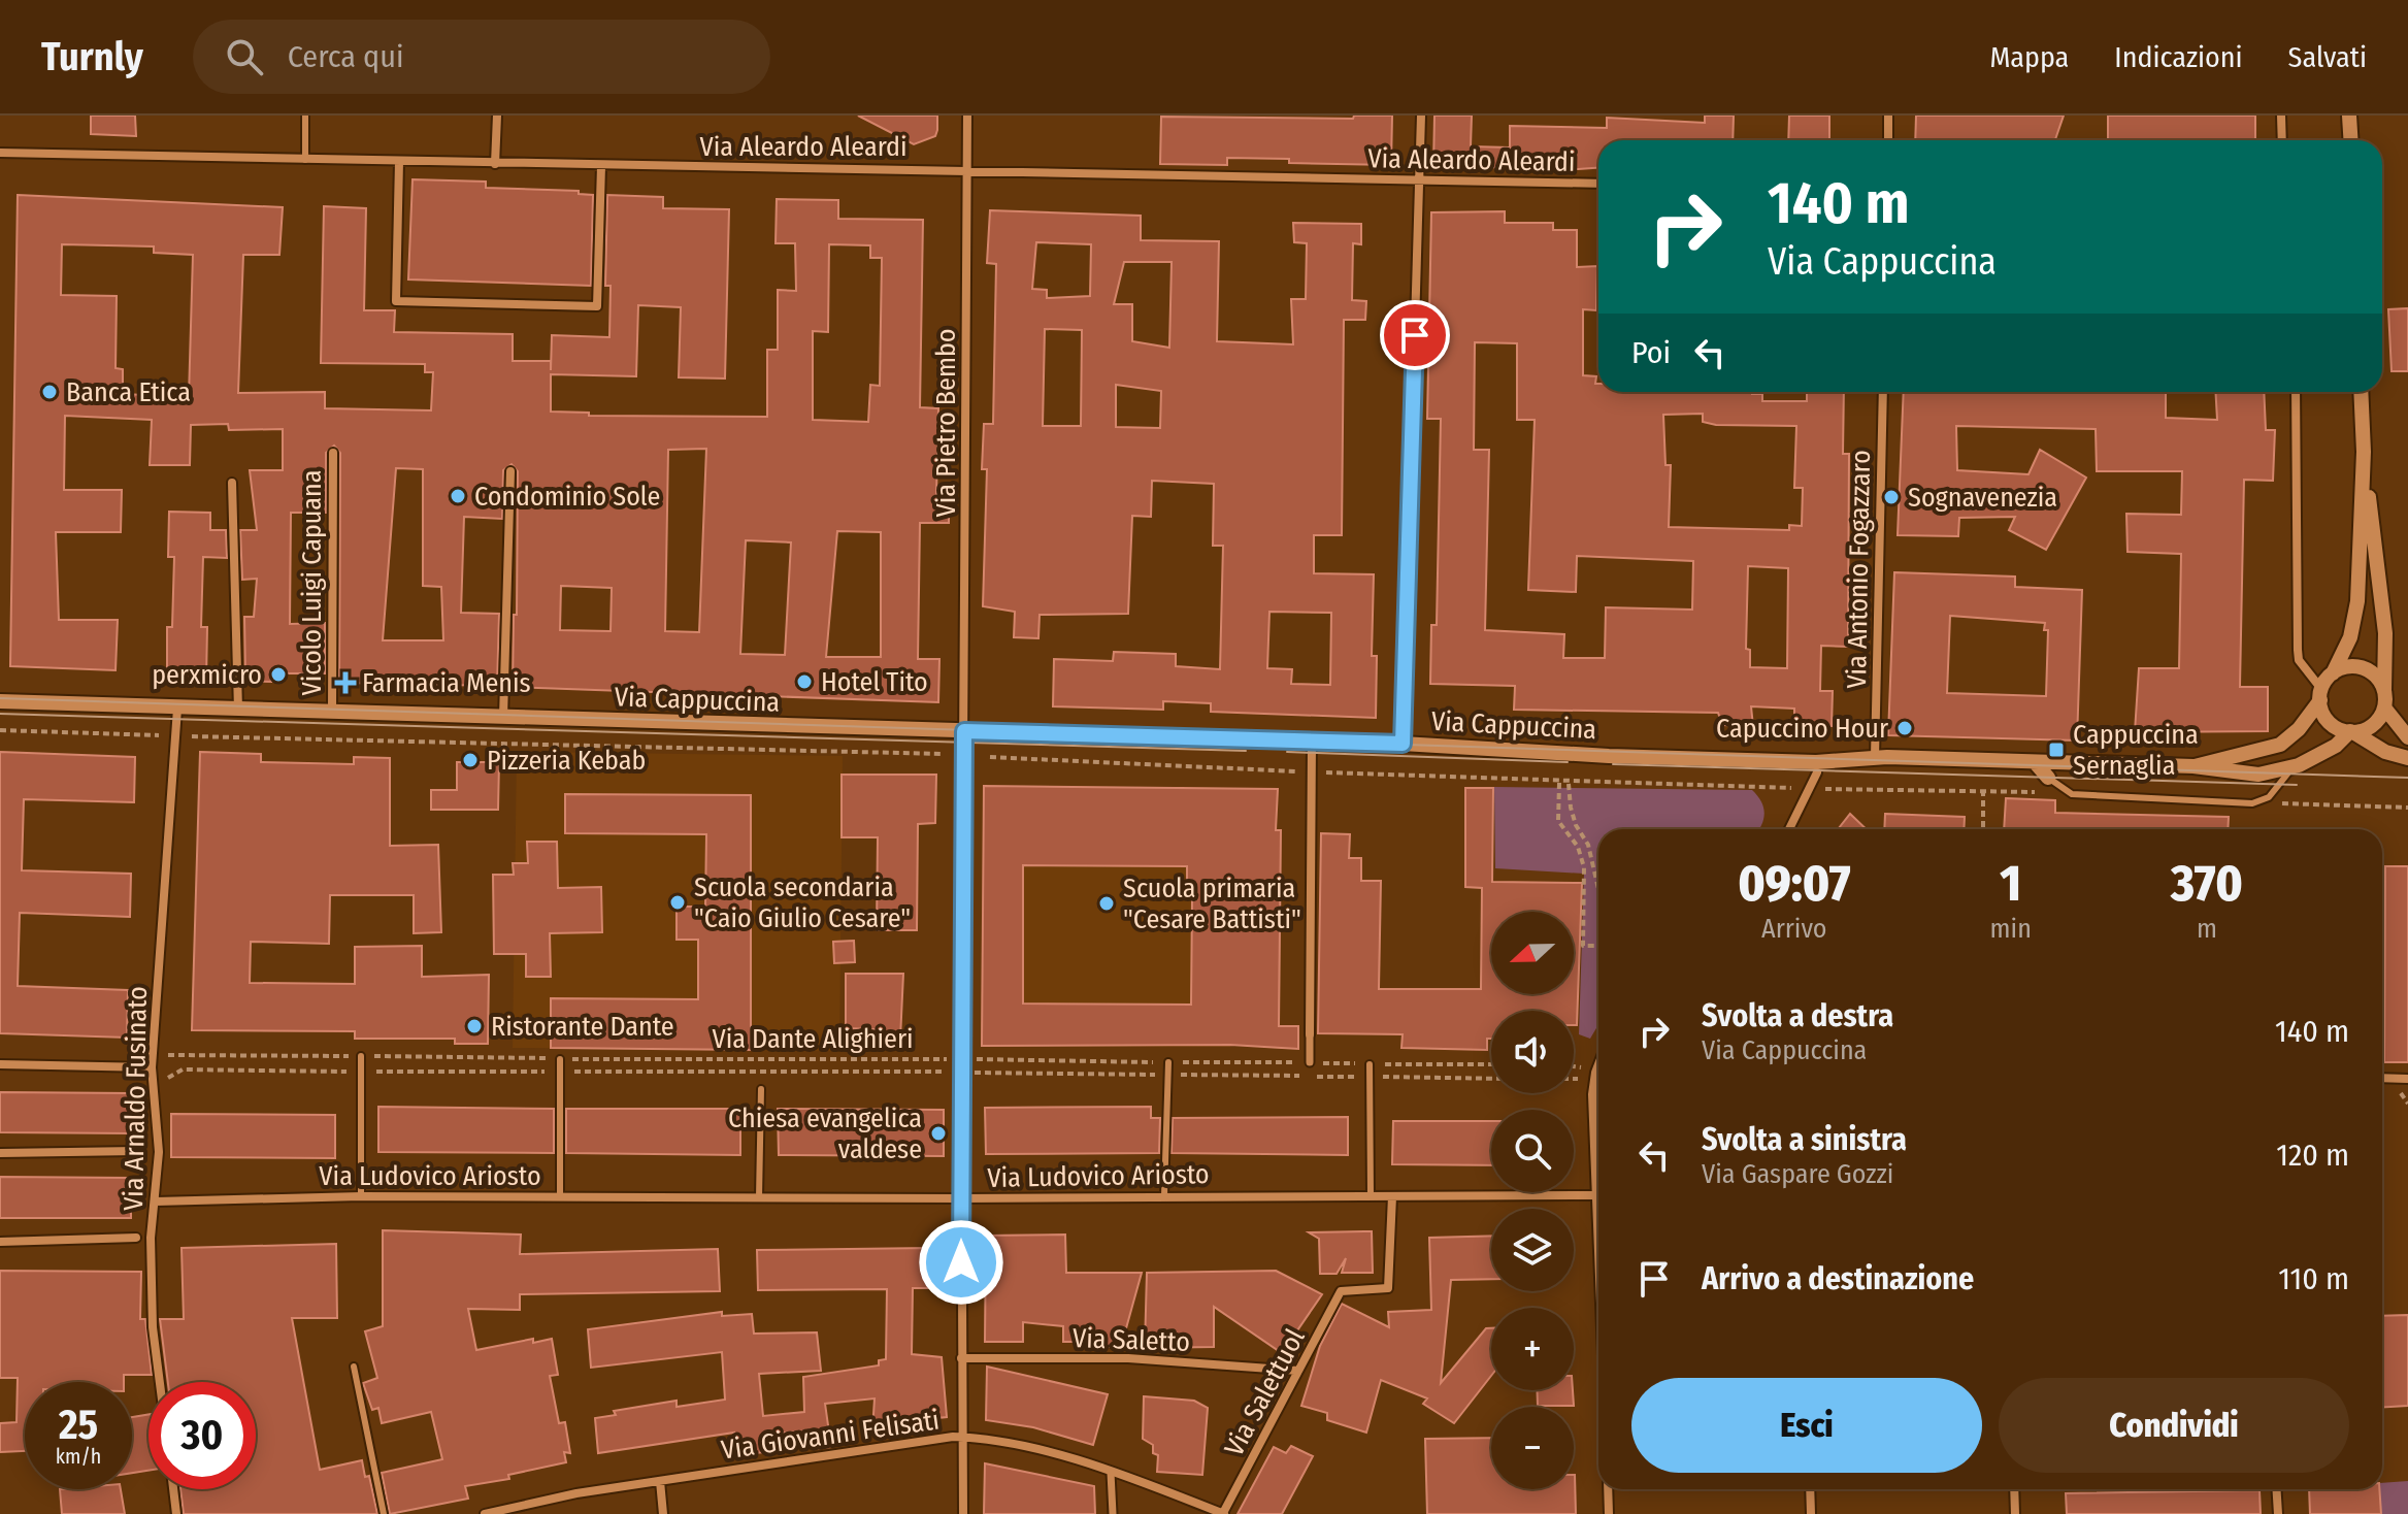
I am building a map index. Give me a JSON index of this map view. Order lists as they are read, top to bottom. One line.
{"streets":{"street":["Via Aleardo Aleardi","Via Pietro Bembo","Via Antonio Fogazzaro","Vicolo Luigi Capuana","Via Cappuccina","Via Arnaldo Fusinato","Via Ludovico Ariosto","Via Saletto","Via Salettuol","Via Giovanni Felisati"],"path":["Via Dante Alighieri"]},"crossings":[["Via Aleardo Aleardi","Via Pietro Bembo"],["Via Pietro Bembo","Via Cappuccina"],["Via Pietro Bembo","Via Dante Alighieri"],["Via Pietro Bembo","Via Ludovico Ariosto"],["Via Pietro Bembo","Via Saletto"],["Via Pietro Bembo","Via Giovanni Felisati"],["Via Antonio Fogazzaro","Via Cappuccina"],["Vicolo Luigi Capuana","Via Cappuccina"],["Via Cappuccina","Via Arnaldo Fusinato"],["Via Arnaldo Fusinato","Via Ludovico Ariosto"],["Via Ludovico Ariosto","Via Salettuol"],["Via Saletto","Via Salettuol"],["Via Salettuol","Via Giovanni Felisati"]],"places":{"other":["Banca Etica","Condominio Sole","Sognavenezia","perxmicro","Hotel Tito","Capuccino Hour","Pizzeria Kebab","Scuola secondaria \"Caio Giulio Cesare\"","Scuola primaria \"Cesare Battisti\"","Ristorante Dante","Chiesa evangelica valdese"],"health":["Farmacia Menis"],"transit":["Cappuccina Sernaglia"]},"north":"left","page":{"header":"Turnly","search":"Cerca qui","nav":["Mappa","Indicazioni","Salvati"],"turn":["140 m","Via Cappuccina"],"then":"Poi","eta":["09:07","Arrivo","1","min","370","m"],"map_buttons":["+","−"],"list":[{"name":"Svolta a destra","note":"Via Cappuccina","value":"140 m"},{"name":"Svolta a sinistra","note":"Via Gaspare Gozzi","value":"120 m"},{"name":"Arrivo a destinazione","value":"110 m"}],"buttons":["Esci","Condividi"],"speed":"25 km/h","limit":"30"}}
